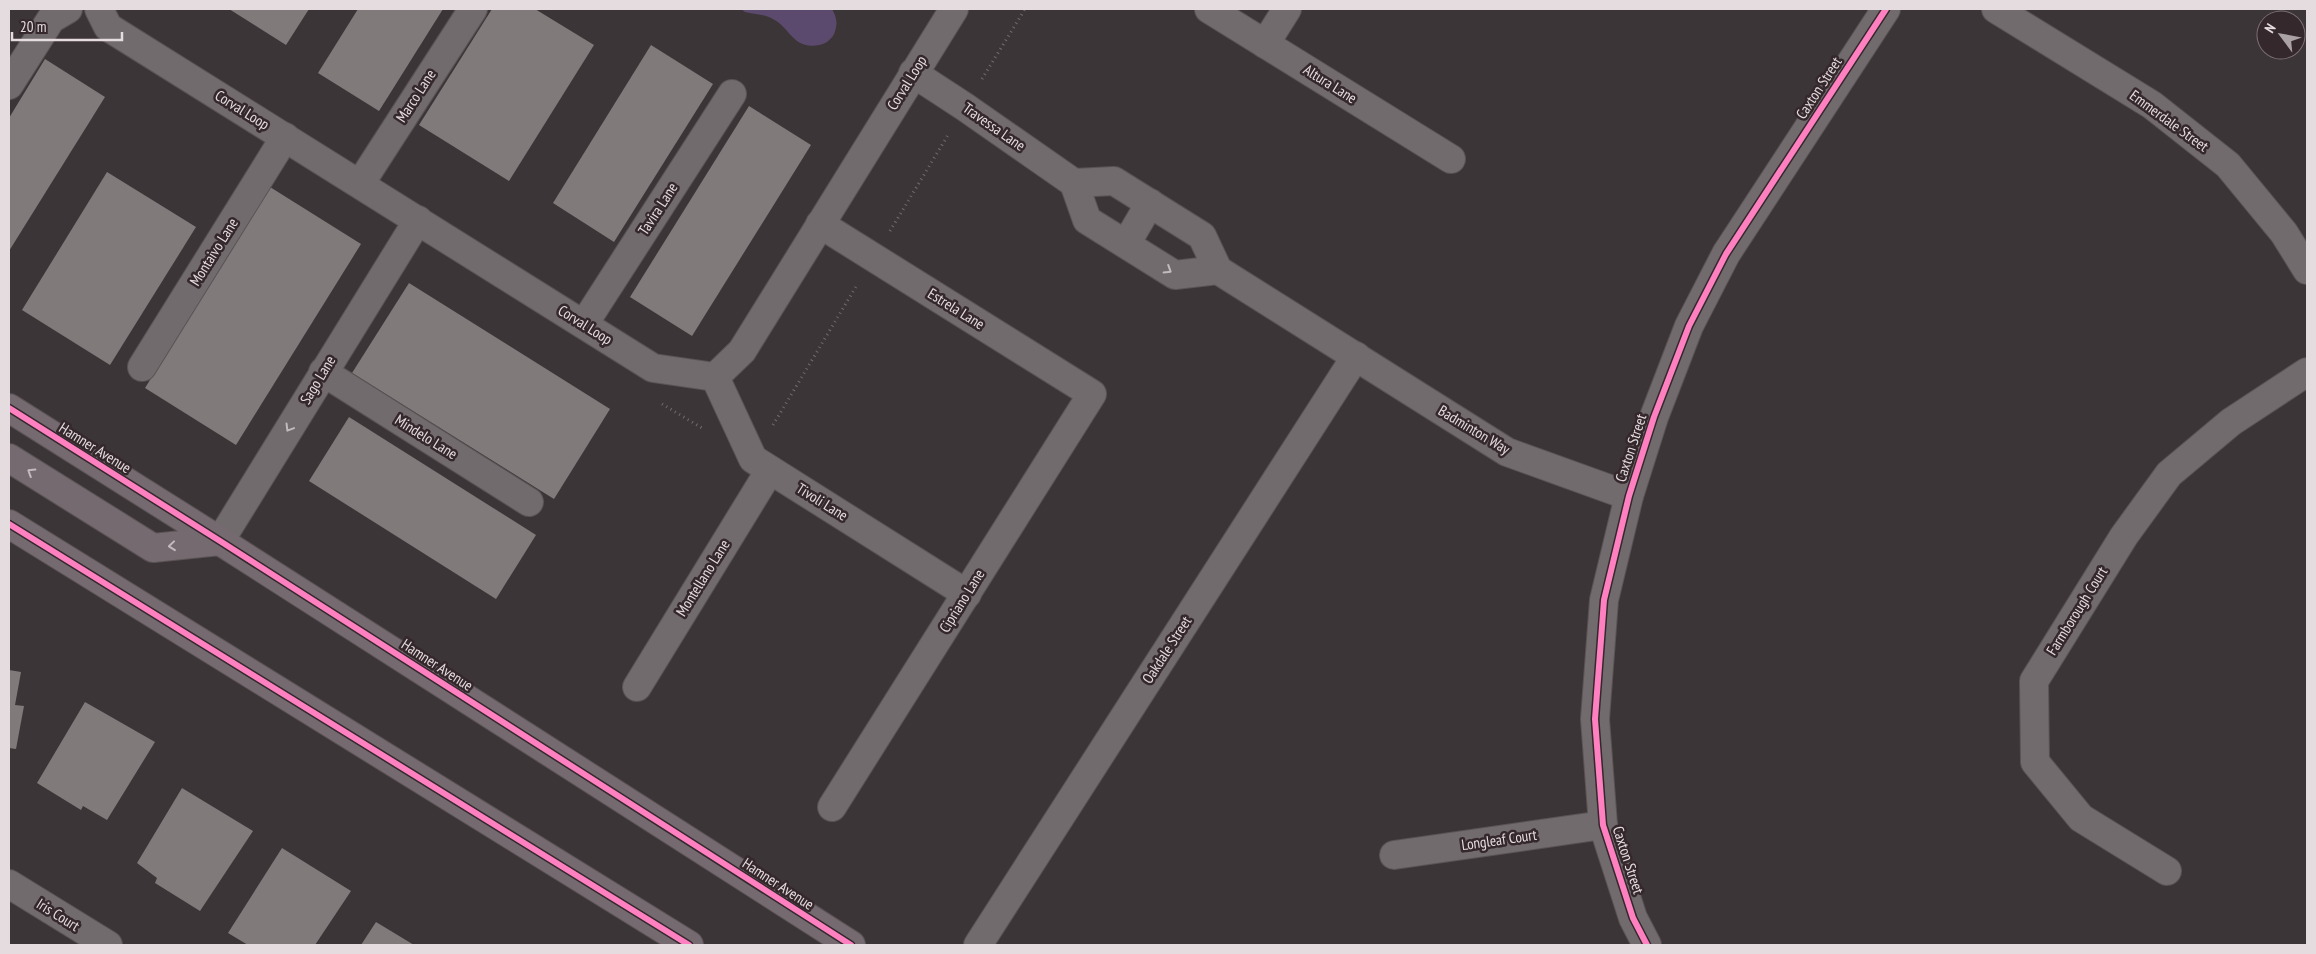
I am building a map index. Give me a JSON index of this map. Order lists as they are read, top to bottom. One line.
{"streets":{"main road":["Hamner Avenue"],"street":["Corval Loop","Altura Lane","Caxton Street","Marco Lane","Emmerdale Street","Travessa Lane","Tavira Lane","Montaivo Lane","Estrela Lane","Sago Lane","Badminton Way","Mindelo Lane","Tivoli Lane","Montellano Lane","Cipriano Lane","Farmborough Court","Oakdale Street","Longleaf Court","Iris Court"]},"crossings":[["Corval Loop","Marco Lane"],["Corval Loop","Travessa Lane"],["Corval Loop","Tavira Lane"],["Corval Loop","Montaivo Lane"],["Corval Loop","Estrela Lane"],["Corval Loop","Sago Lane"],["Corval Loop","Tivoli Lane"],["Caxton Street","Badminton Way"],["Caxton Street","Longleaf Court"],["Estrela Lane","Cipriano Lane"],["Sago Lane","Mindelo Lane"],["Sago Lane","Hamner Avenue"],["Badminton Way","Oakdale Street"],["Tivoli Lane","Montellano Lane"],["Tivoli Lane","Cipriano Lane"]],"one_way":["Sago Lane"],"scale_bar":"20 m","north":"top left"}
